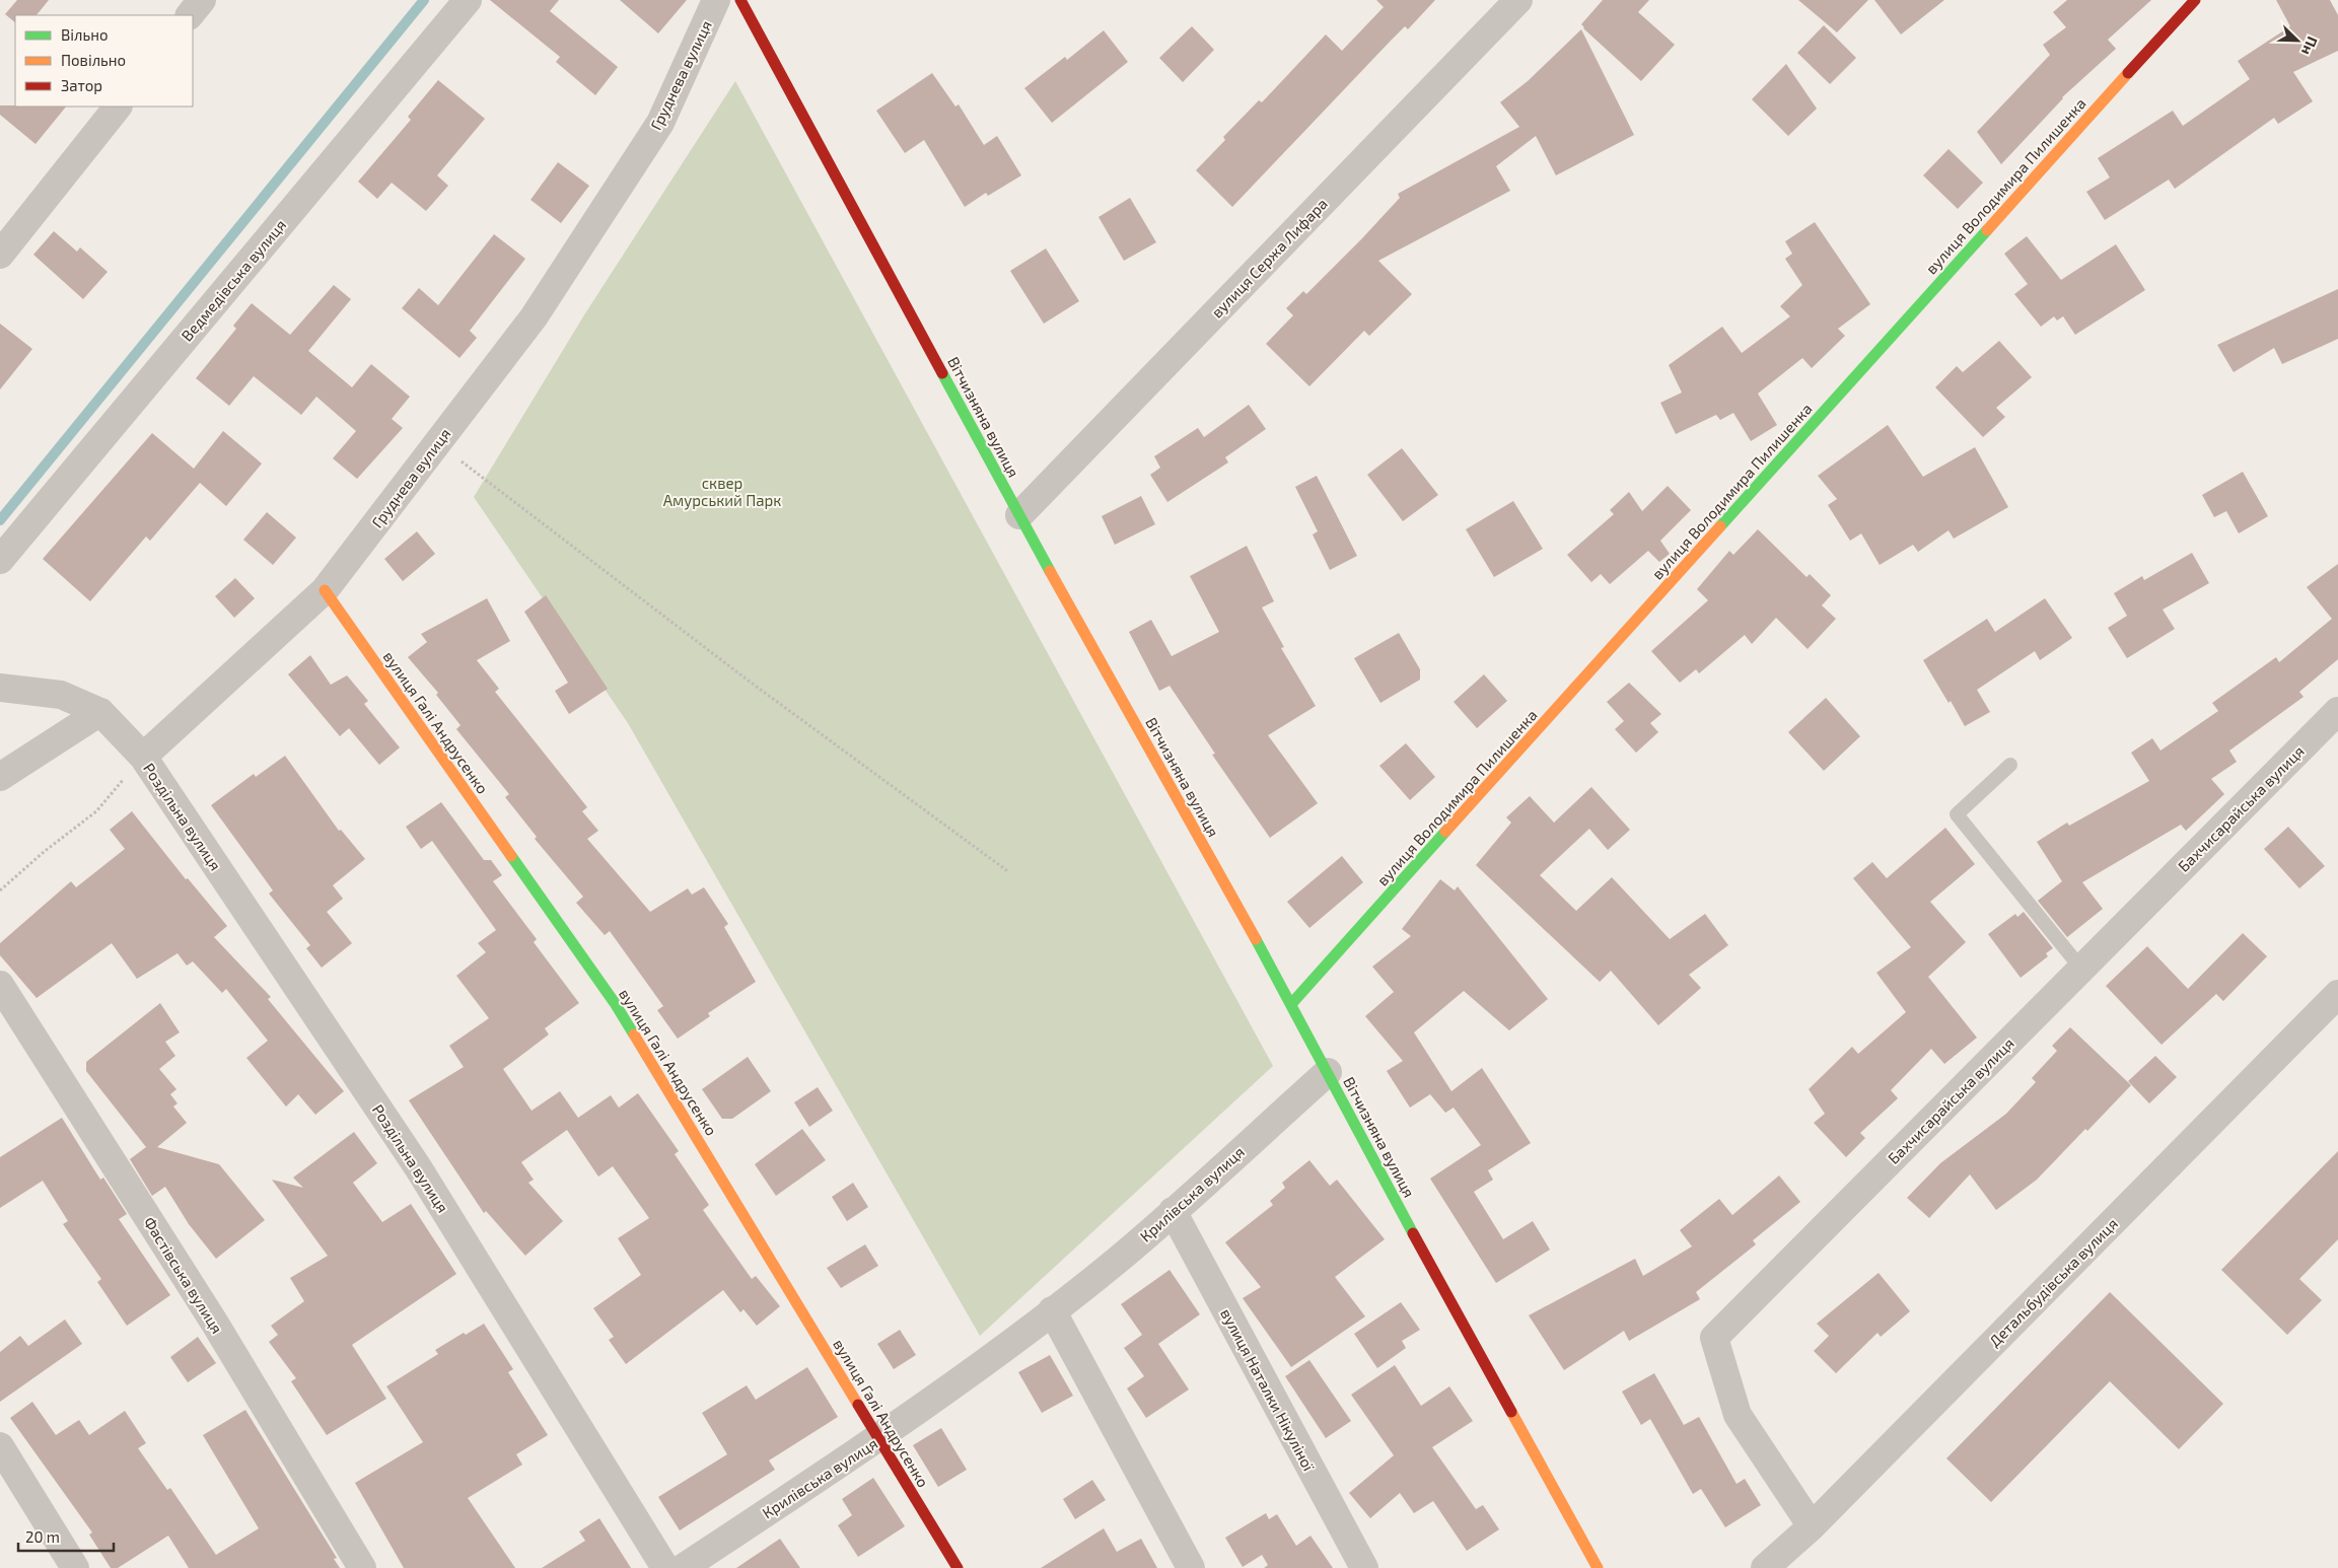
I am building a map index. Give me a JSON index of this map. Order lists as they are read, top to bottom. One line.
{"streets":{"street":["Груднева вулиця","вулиця Володимира Пилишенка","вулиця Сержа Лифара","Ведмедівська вулиця","Вітчизняна вулиця","вулиця Галі Андрусенко","Бахчисарайська вулиця","Роздільна вулиця","Крилівська вулиця","Фастівська вулиця","Детальбудівська вулиця","вулиця Наталки Нікуліної"]},"crossings":[["Груднева вулиця","вулиця Галі Андрусенко"],["Груднева вулиця","Роздільна вулиця"],["вулиця Володимира Пилишенка","Вітчизняна вулиця"],["вулиця Сержа Лифара","Вітчизняна вулиця"],["Вітчизняна вулиця","Крилівська вулиця"],["вулиця Галі Андрусенко","Крилівська вулиця"],["Бахчисарайська вулиця","Детальбудівська вулиця"],["Крилівська вулиця","вулиця Наталки Нікуліної"]],"parks":["сквер Амурський Парк"],"legend":["Вільно","Повільно","Затор"],"scale_bar":"20 m","north":"bottom right"}
